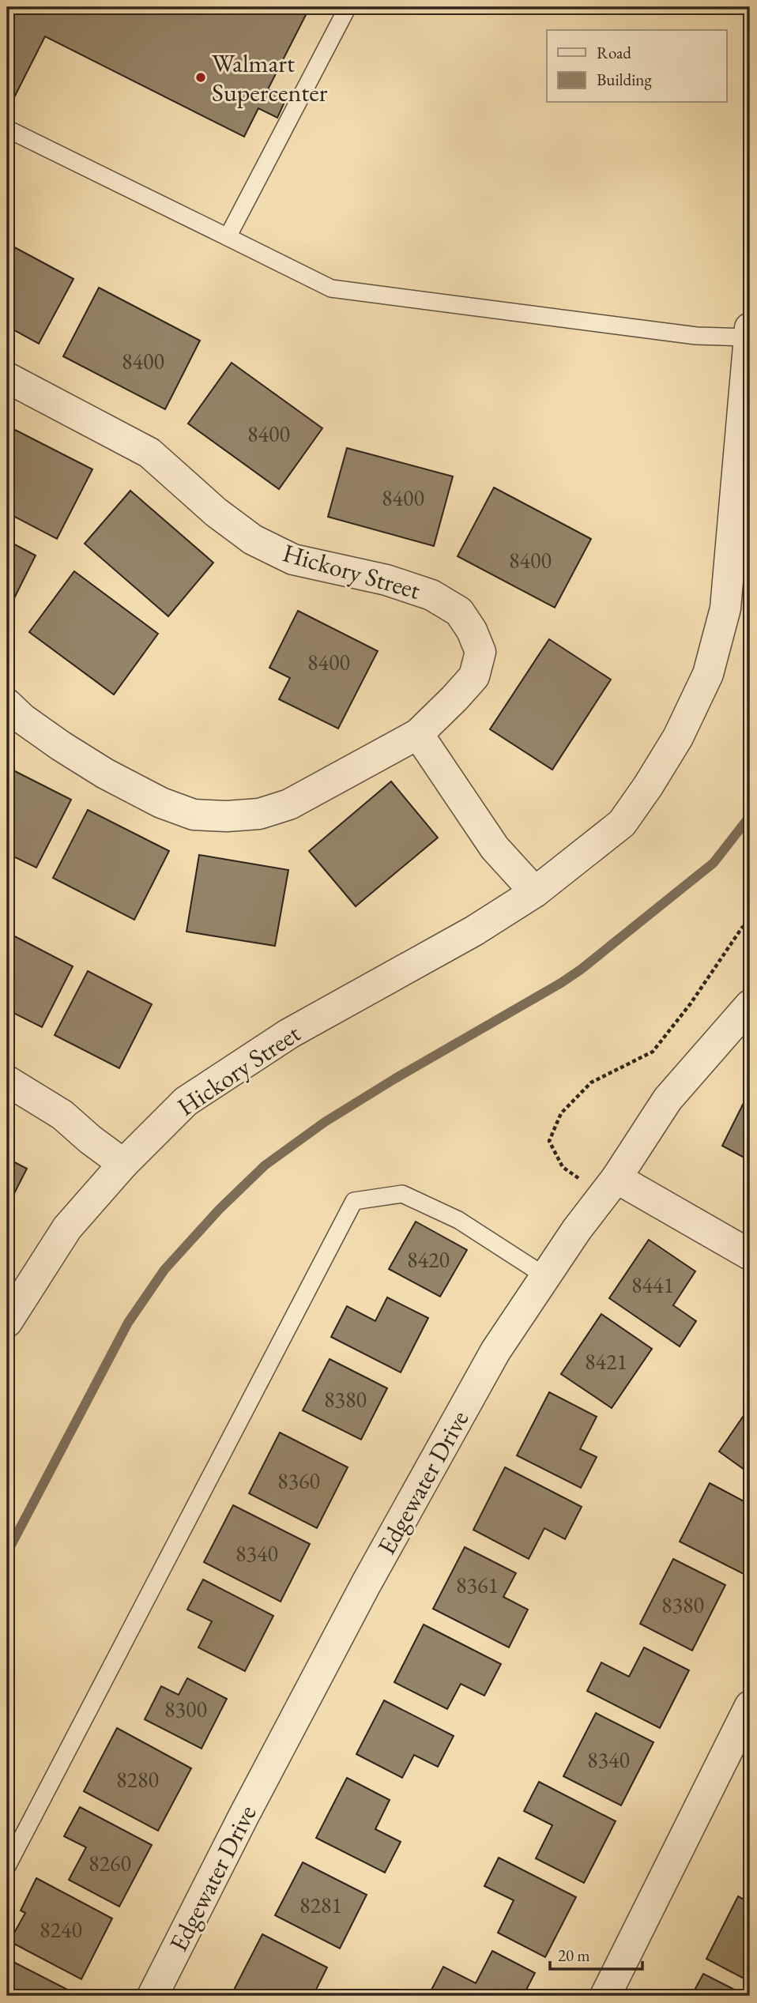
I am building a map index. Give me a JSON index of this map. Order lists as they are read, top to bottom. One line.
{"streets":{"street":["Hickory Street","Edgewater Drive"]},"places":["Walmart Supercenter"],"house_numbers":["8400","8400","8400","8400","8400","8420","8441","8421","8380","8360","8340","8361","8380","8300","8340","8280","8260","8281","8240"],"legend":["Road","Building"],"scale_bar":"20 m"}
